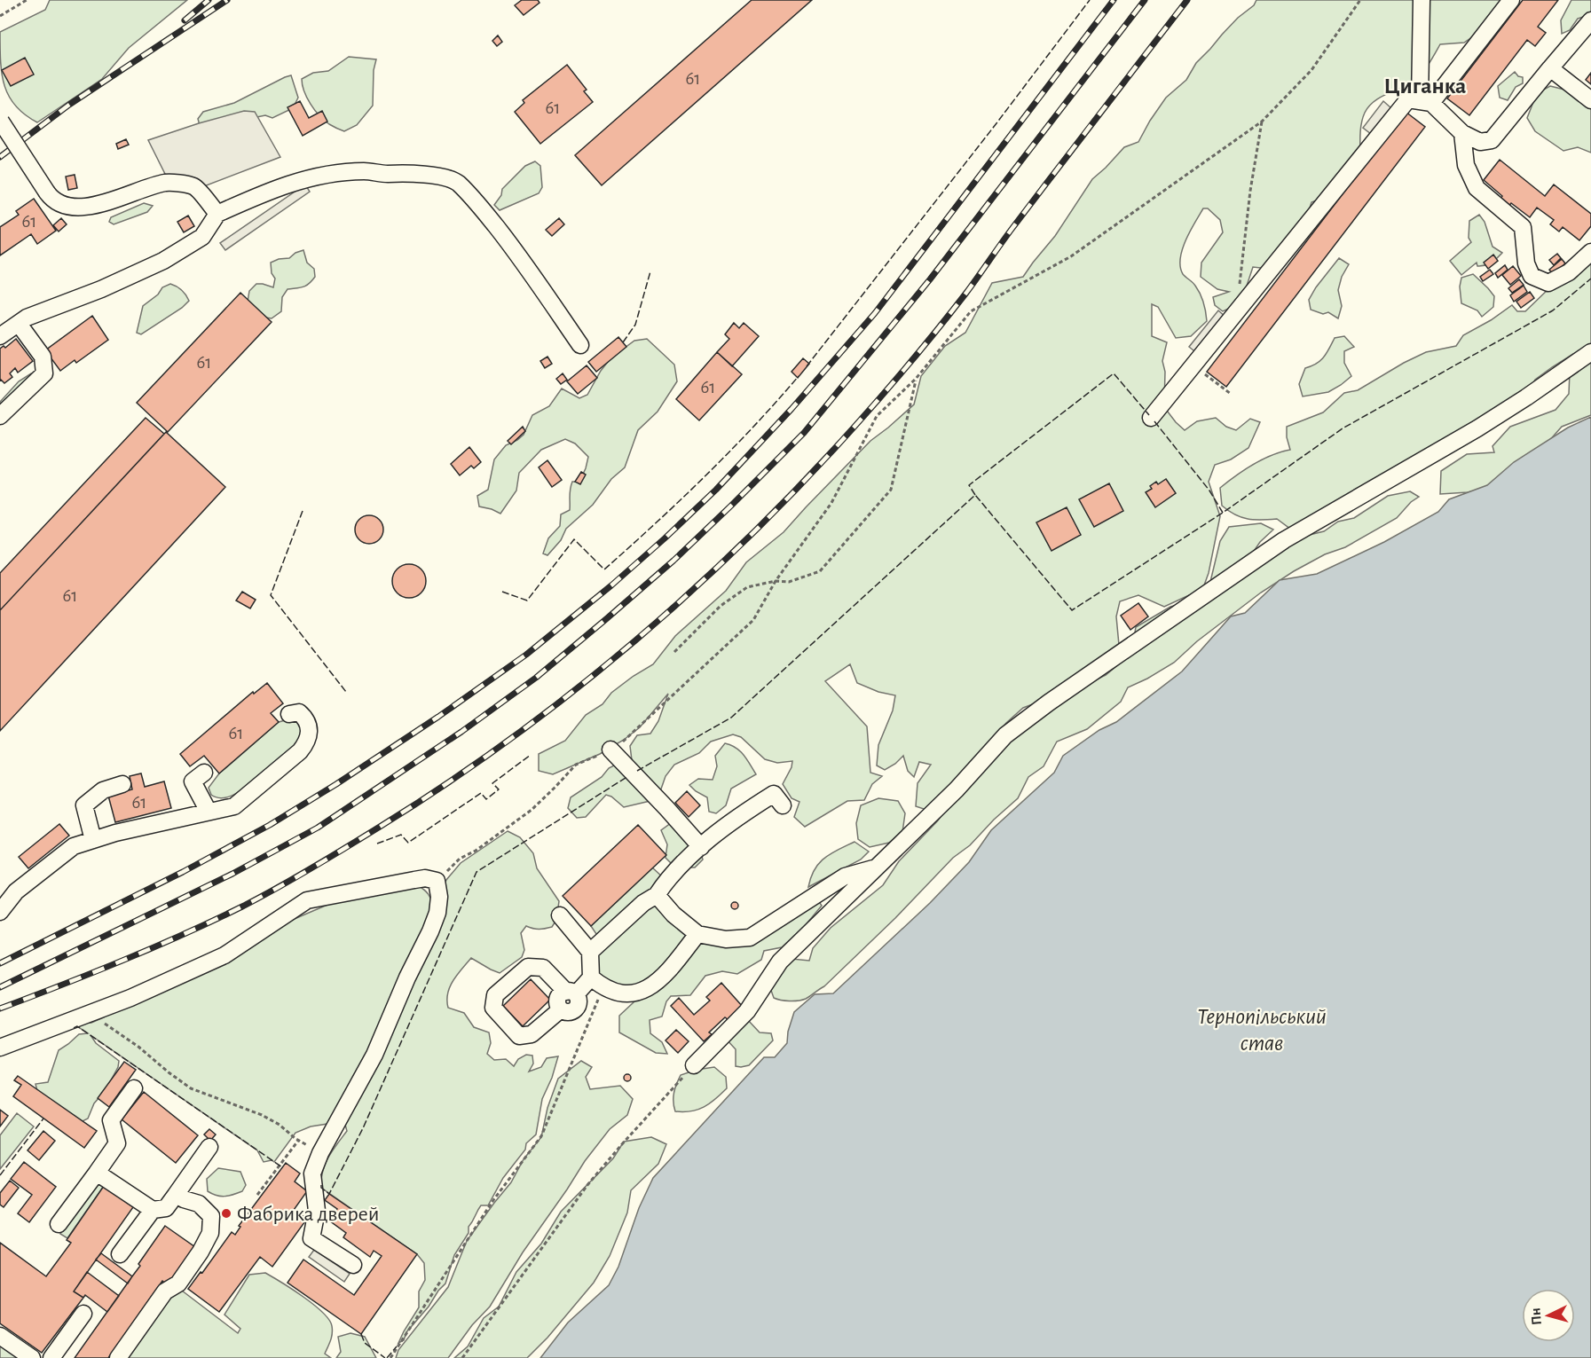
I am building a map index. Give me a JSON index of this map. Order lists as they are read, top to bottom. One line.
{"districts":["Циганка"],"water":["Тернопільський став"],"places":["Фабрика дверей"],"house_numbers":["61","61","61","61","61","61","61","61"],"north":"left"}
